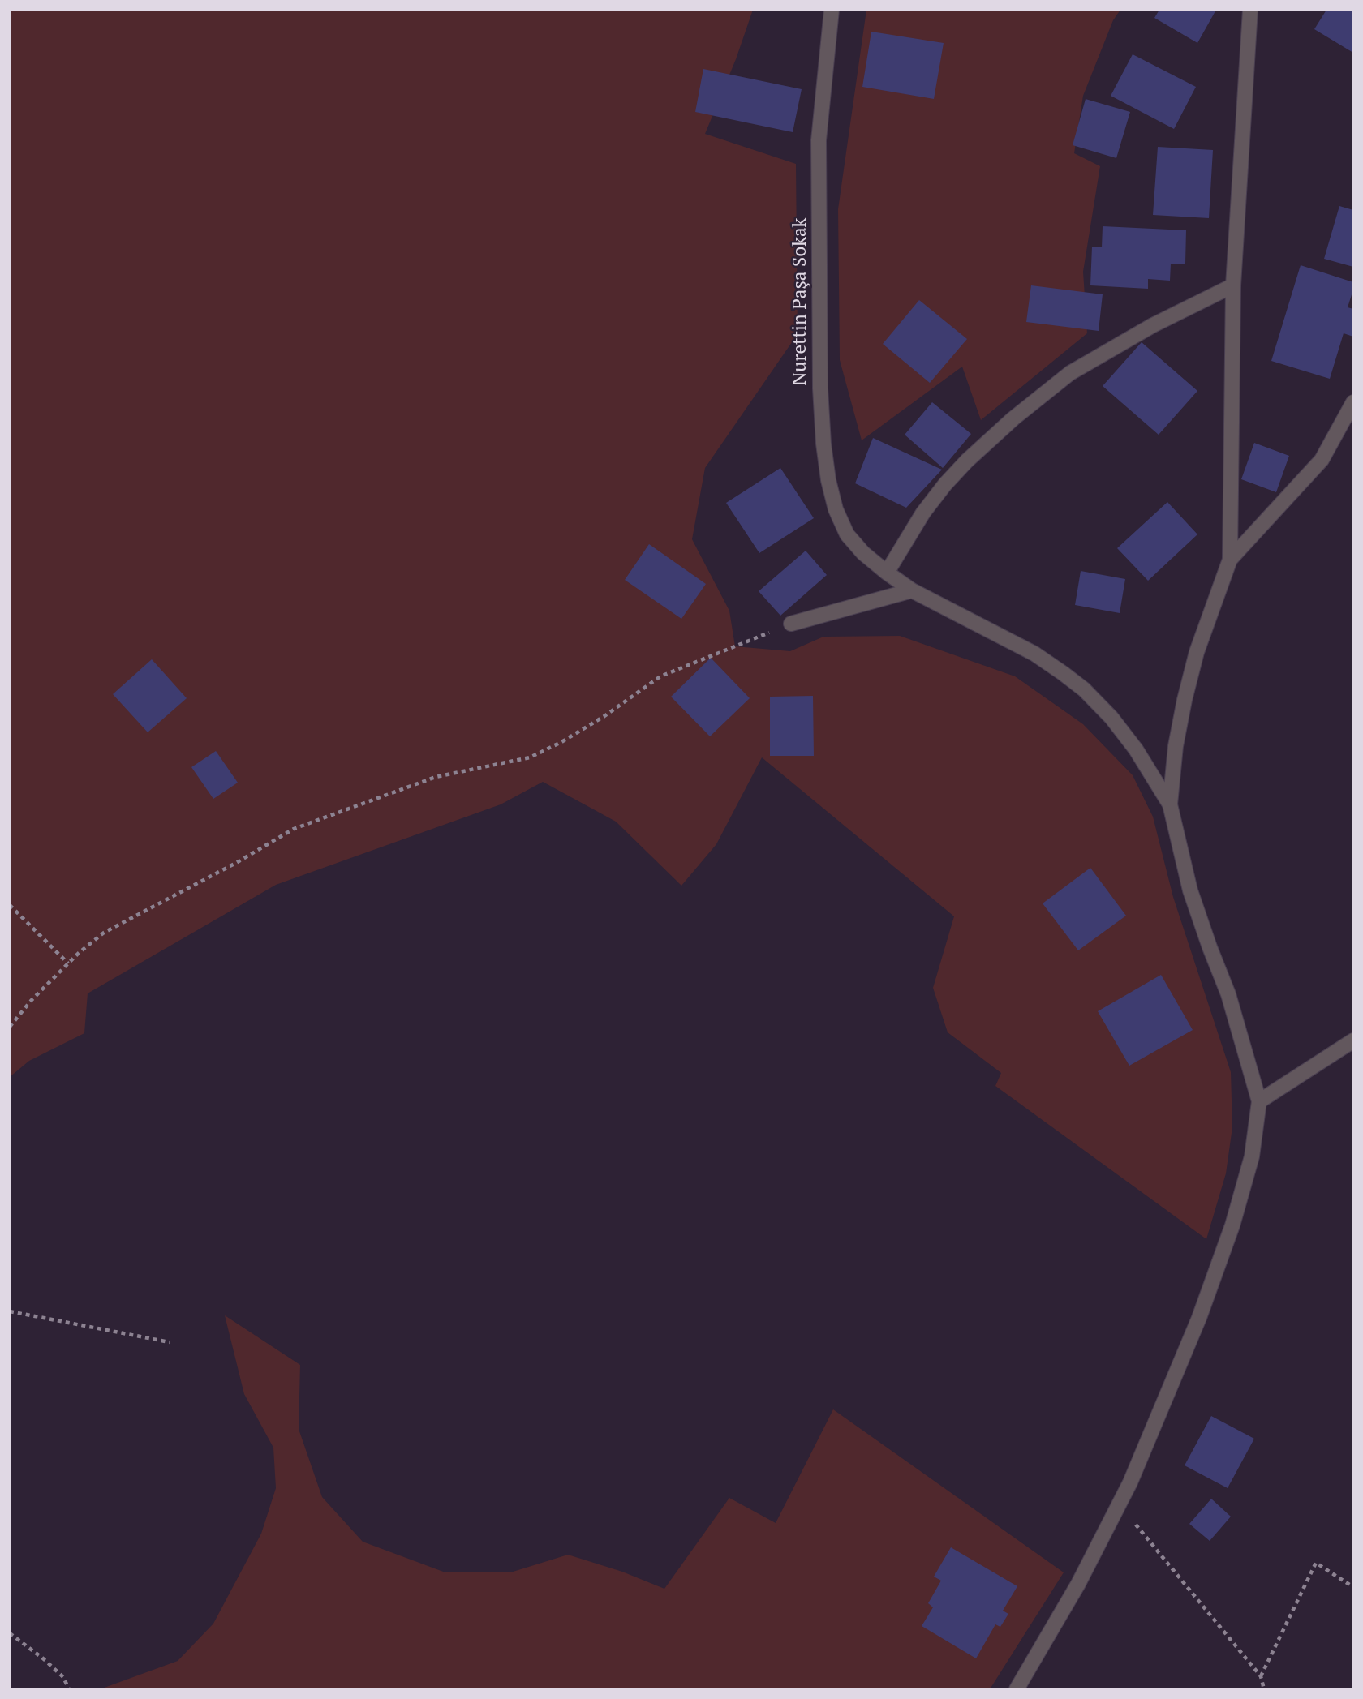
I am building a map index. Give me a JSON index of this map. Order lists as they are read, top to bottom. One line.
{"streets":{"street":["Nurettin Paşa Sokak"]}}
